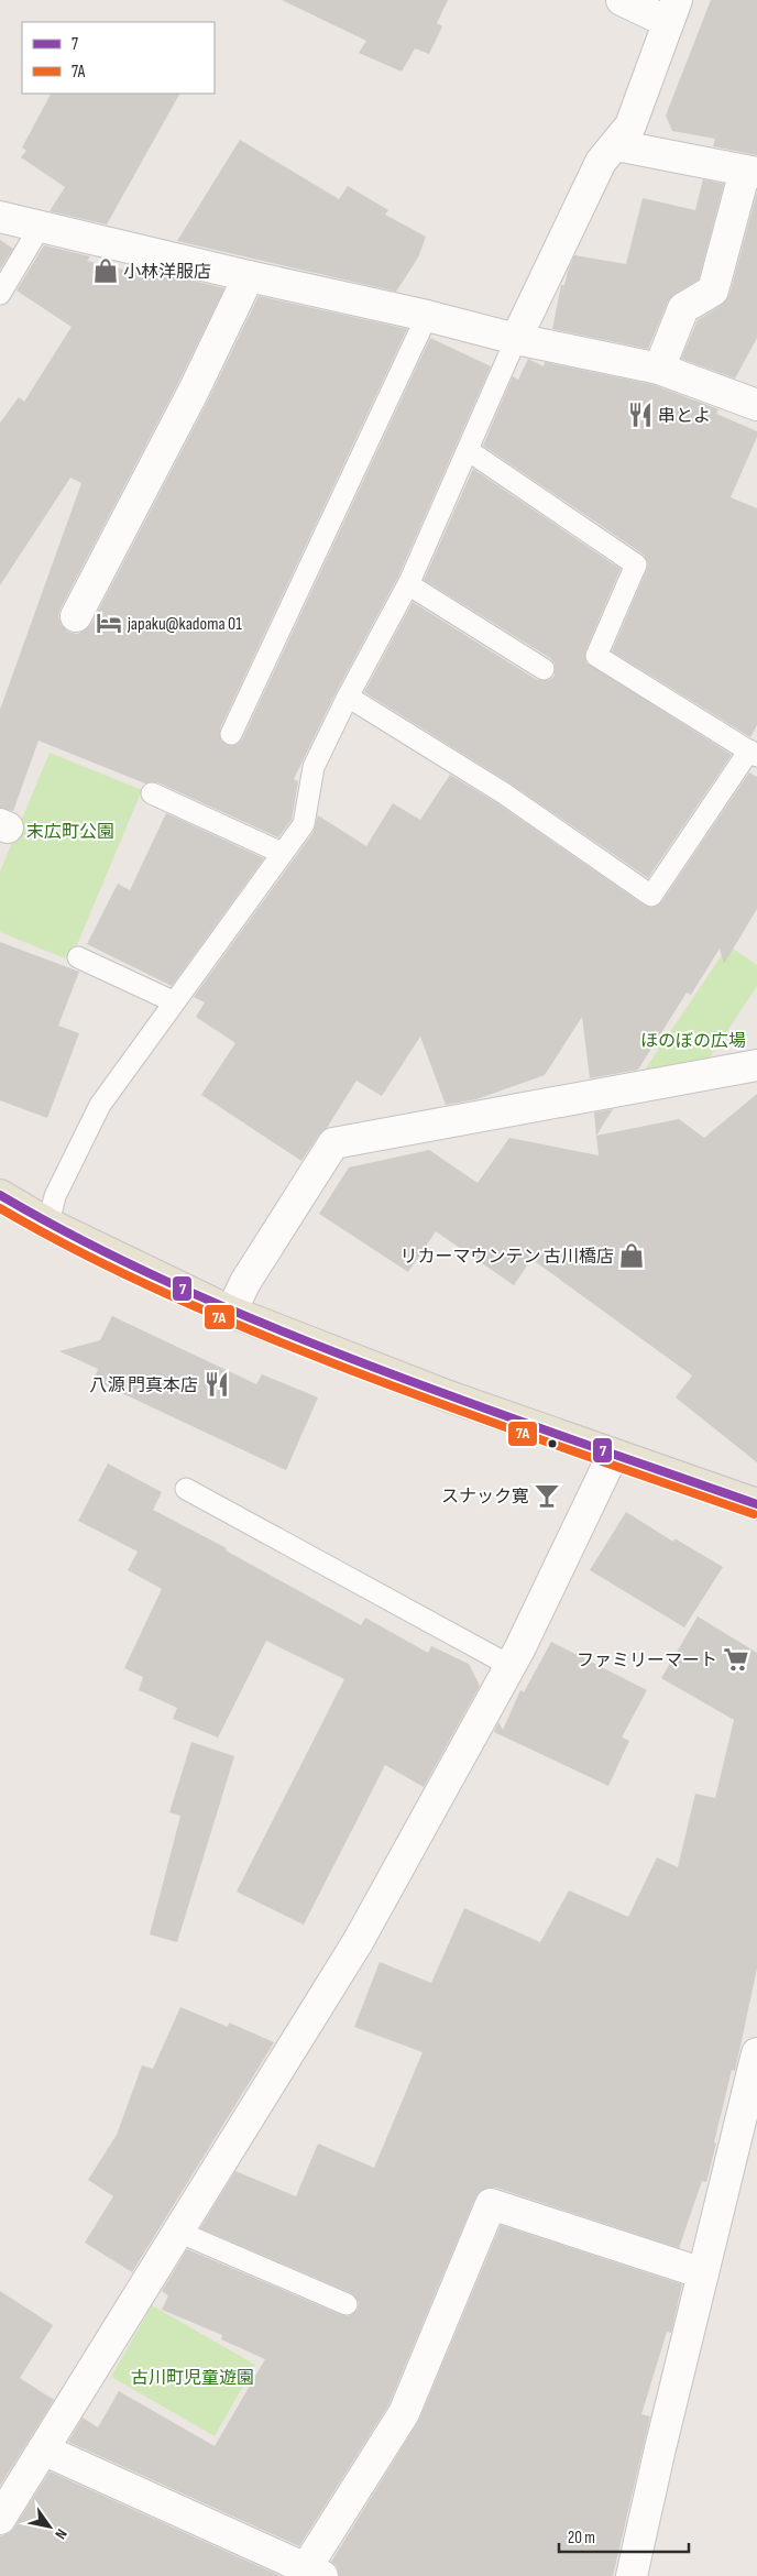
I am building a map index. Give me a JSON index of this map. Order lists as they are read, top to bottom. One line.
{"parks":["末広町公園","ほのぼの広場","古川町児童遊園"],"places":{"shop":["小林洋服店","リカーマウンテン 古川橋店"],"restaurant":["串とよ","八源 門真本店"],"hotel":["japaku@kadoma 01"],"bar":["スナック寛"],"supermarket":["ファミリーマート"]},"lines":["transit line 7","transit line 7A"],"legend":["7","7A"],"scale_bar":"20 m","north":"bottom right"}
